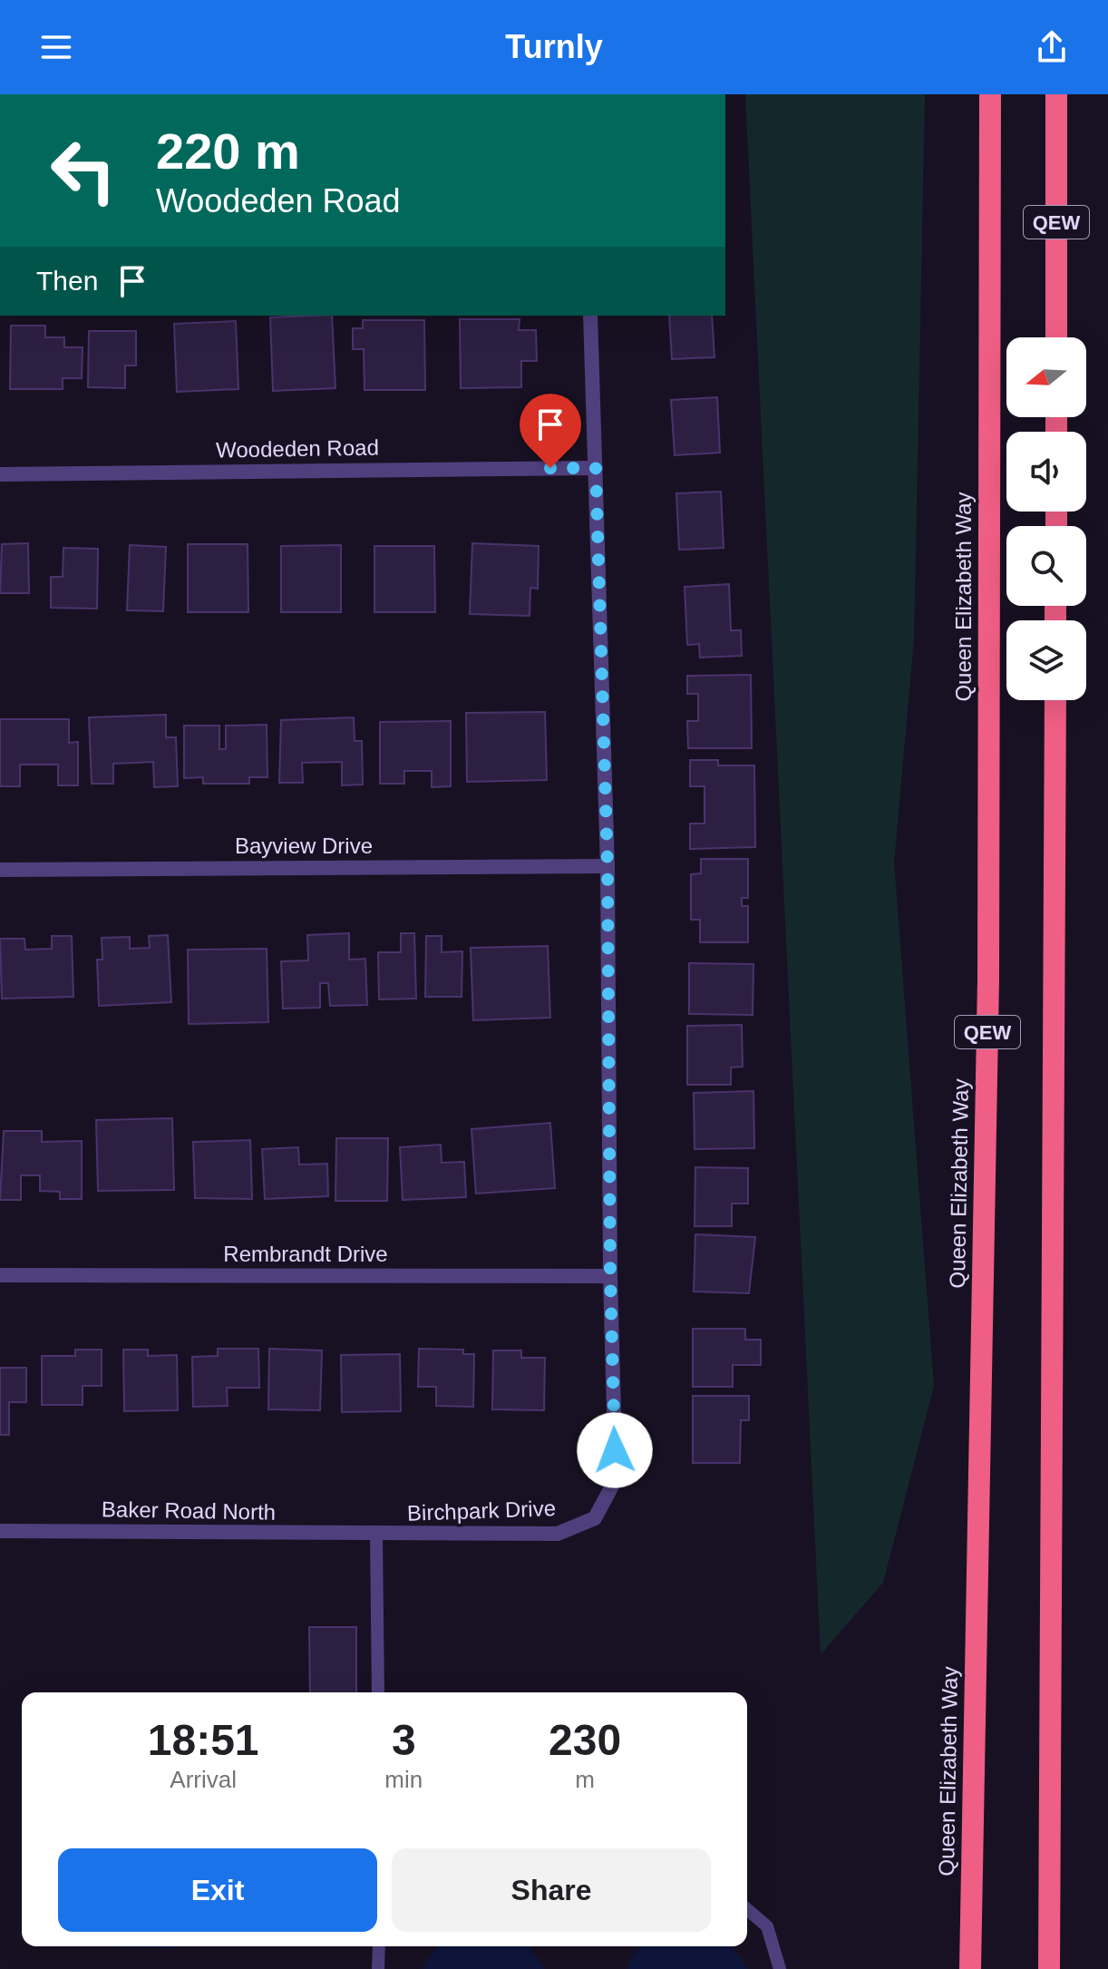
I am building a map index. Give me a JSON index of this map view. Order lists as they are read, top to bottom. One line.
{"streets":{"highway":["QEW","Queen Elizabeth Way"],"street":["Woodeden Road","Bayview Drive","Rembrandt Drive","Baker Road North","Birchpark Drive"]},"crossings":[["Woodeden Road","Birchpark Drive"],["Bayview Drive","Birchpark Drive"],["Rembrandt Drive","Birchpark Drive"],["Baker Road North","Birchpark Drive"]],"north":"left","page":{"header":"Turnly","turn":["220 m","Woodeden Road"],"then":"Then","eta":["18:51","Arrival","3","min","230","m"],"buttons":["Exit","Share"]}}
